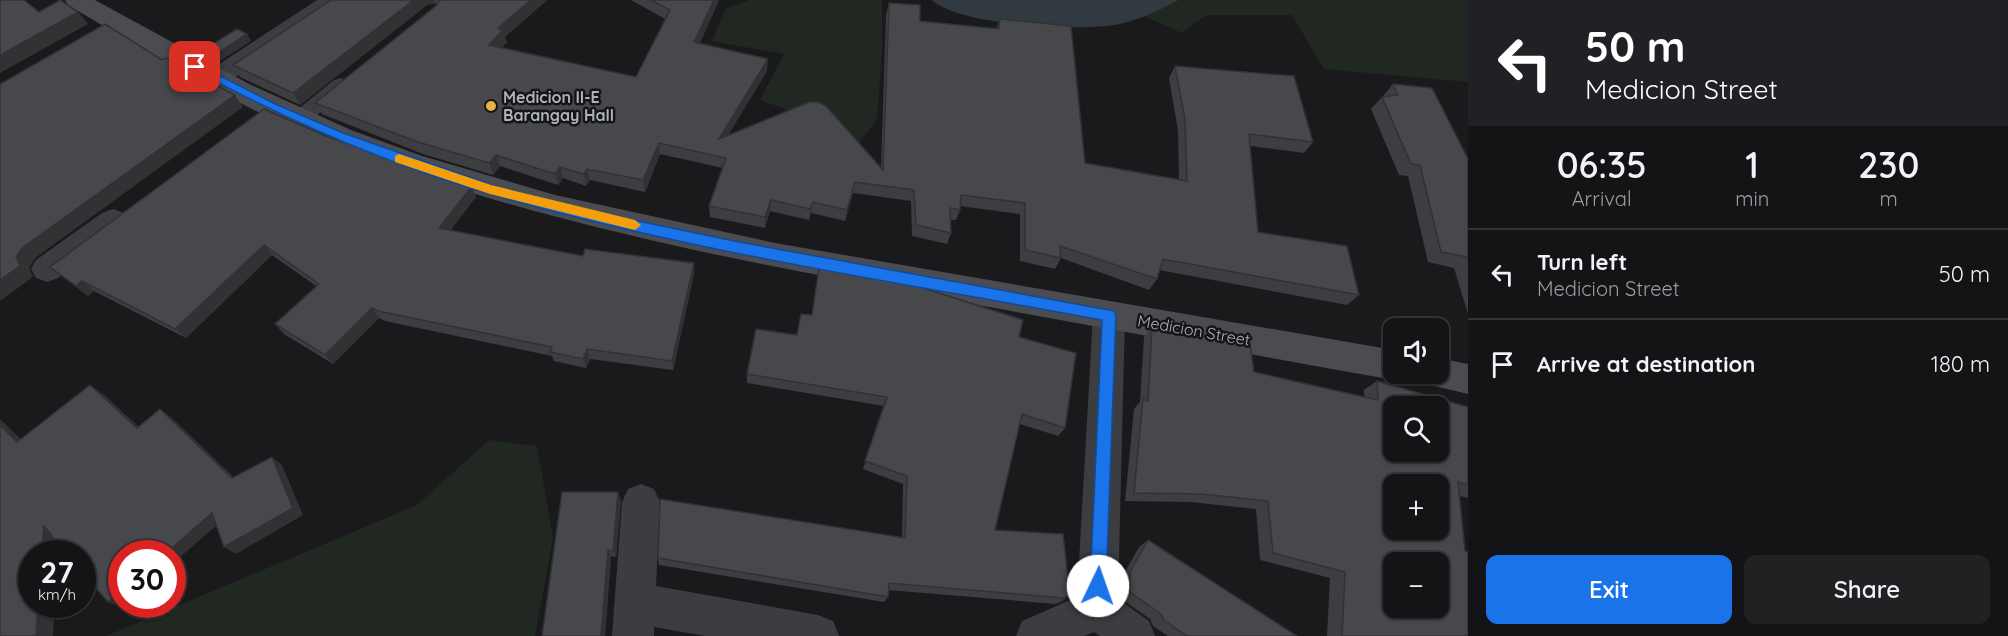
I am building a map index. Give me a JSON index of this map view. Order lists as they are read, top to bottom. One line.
{"streets":{"street":["Medicion Street"]},"places":["Medicion II-E Barangay Hall"],"page":{"turn":["50 m","Medicion Street"],"eta":["06:35","Arrival","1","min","230","m"],"list":[{"name":"Turn left","note":"Medicion Street","value":"50 m"},{"name":"Arrive at destination","value":"180 m"}],"map_buttons":["+","−"],"speed":"27 km/h","limit":"30","buttons":["Exit","Share"]}}
